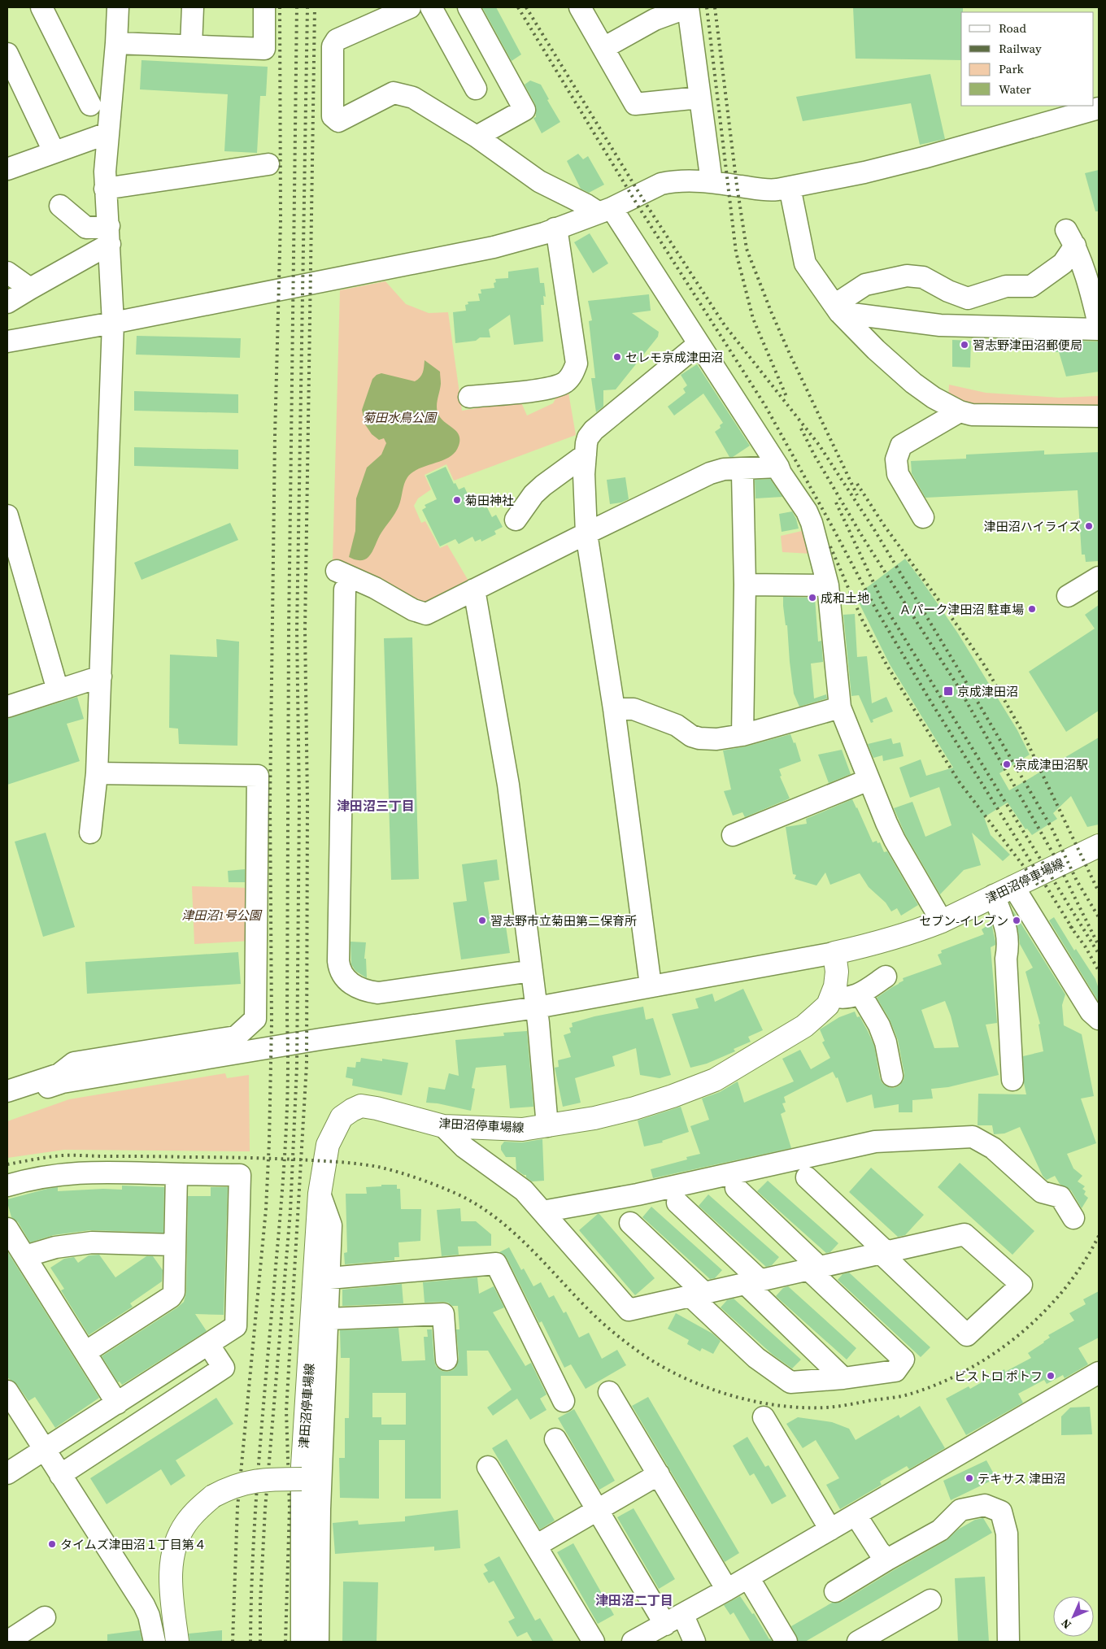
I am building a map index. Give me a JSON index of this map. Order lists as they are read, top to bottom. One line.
{"streets":{"main road":["津田沼停車場線"]},"districts":["津田沼三丁目","津田沼二丁目"],"parks":["菊田水鳥公園","津田沼1号公園"],"places":{"other":["習志野津田沼郵便局","セレモ京成津田沼","菊田神社","津田沼ハイライズ","成和土地","Ａパーク津田沼 駐車場","京成津田沼駅","習志野市立菊田第二保育所","セブン-イレブン","ビストロ ポトフ","テキサス 津田沼","タイムズ津田沼１丁目第４"],"transit":["京成津田沼"]},"legend":["Road","Railway","Park","Water"],"north":"bottom left"}
